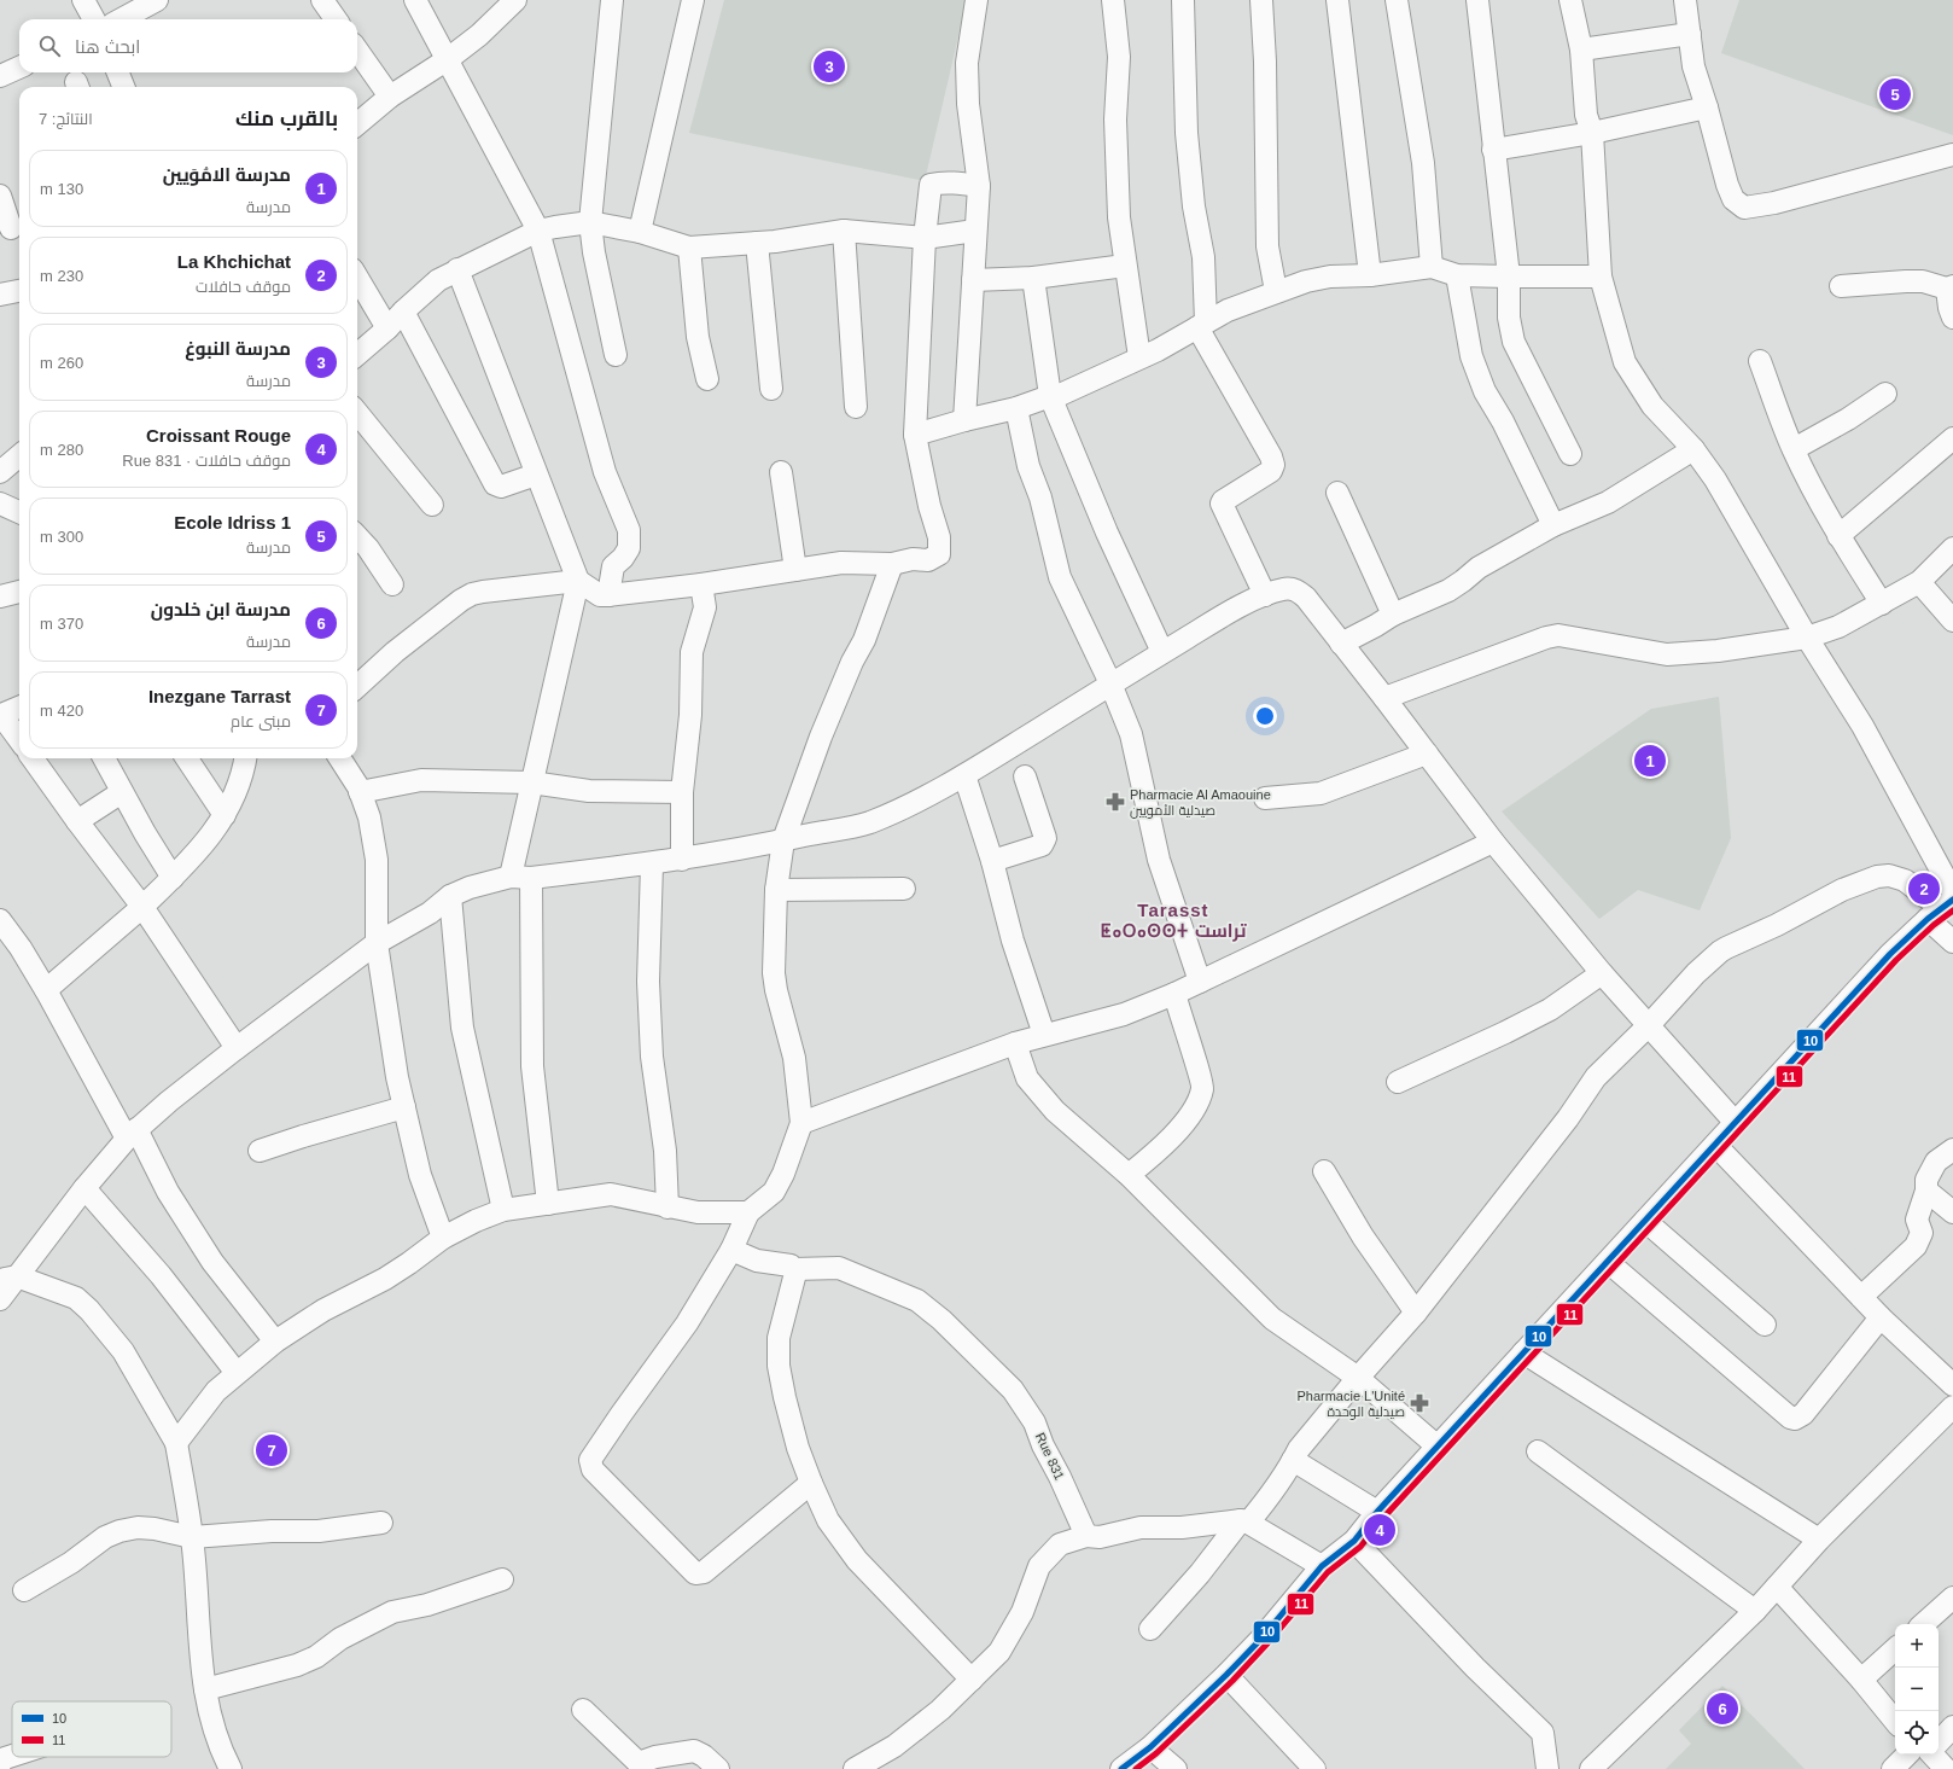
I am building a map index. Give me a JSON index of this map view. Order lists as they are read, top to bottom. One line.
{"streets":{"street":["Rue 831"]},"districts":["Tarasst ⵟⴰⵔⴰⵙⵙⵜ تراست"],"places":{"pharmacy":["Pharmacie Al Amaouine صيدلية الأمويين","Pharmacie L'Unité صيدلية الوحدة"]},"lines":["transit line 10","transit line 11"],"legend":["10","11"],"page":{"search":"ابحث هنا","pins":["3","5","1","2","7","4","6"],"heading":["بالقرب منك","النتائج: 7"],"list":[{"mark":"1","name":"مدرسة الامُوَيين","note":"مدرسة","value":"130 m"},{"mark":"2","name":"La Khchichat","note":"موقف حافلات","value":"230 m"},{"mark":"3","name":"مدرسة النبوغ","note":"مدرسة","value":"260 m"},{"mark":"4","name":"Croissant Rouge","note":"موقف حافلات · Rue 831","value":"280 m"},{"mark":"5","name":"Ecole Idriss 1","note":"مدرسة","value":"300 m"},{"mark":"6","name":"مدرسة ابن خلدون","note":"مدرسة","value":"370 m"},{"mark":"7","name":"Inezgane Tarrast","note":"مبنى عام","value":"420 m"}],"map_buttons":["+","−"]}}
